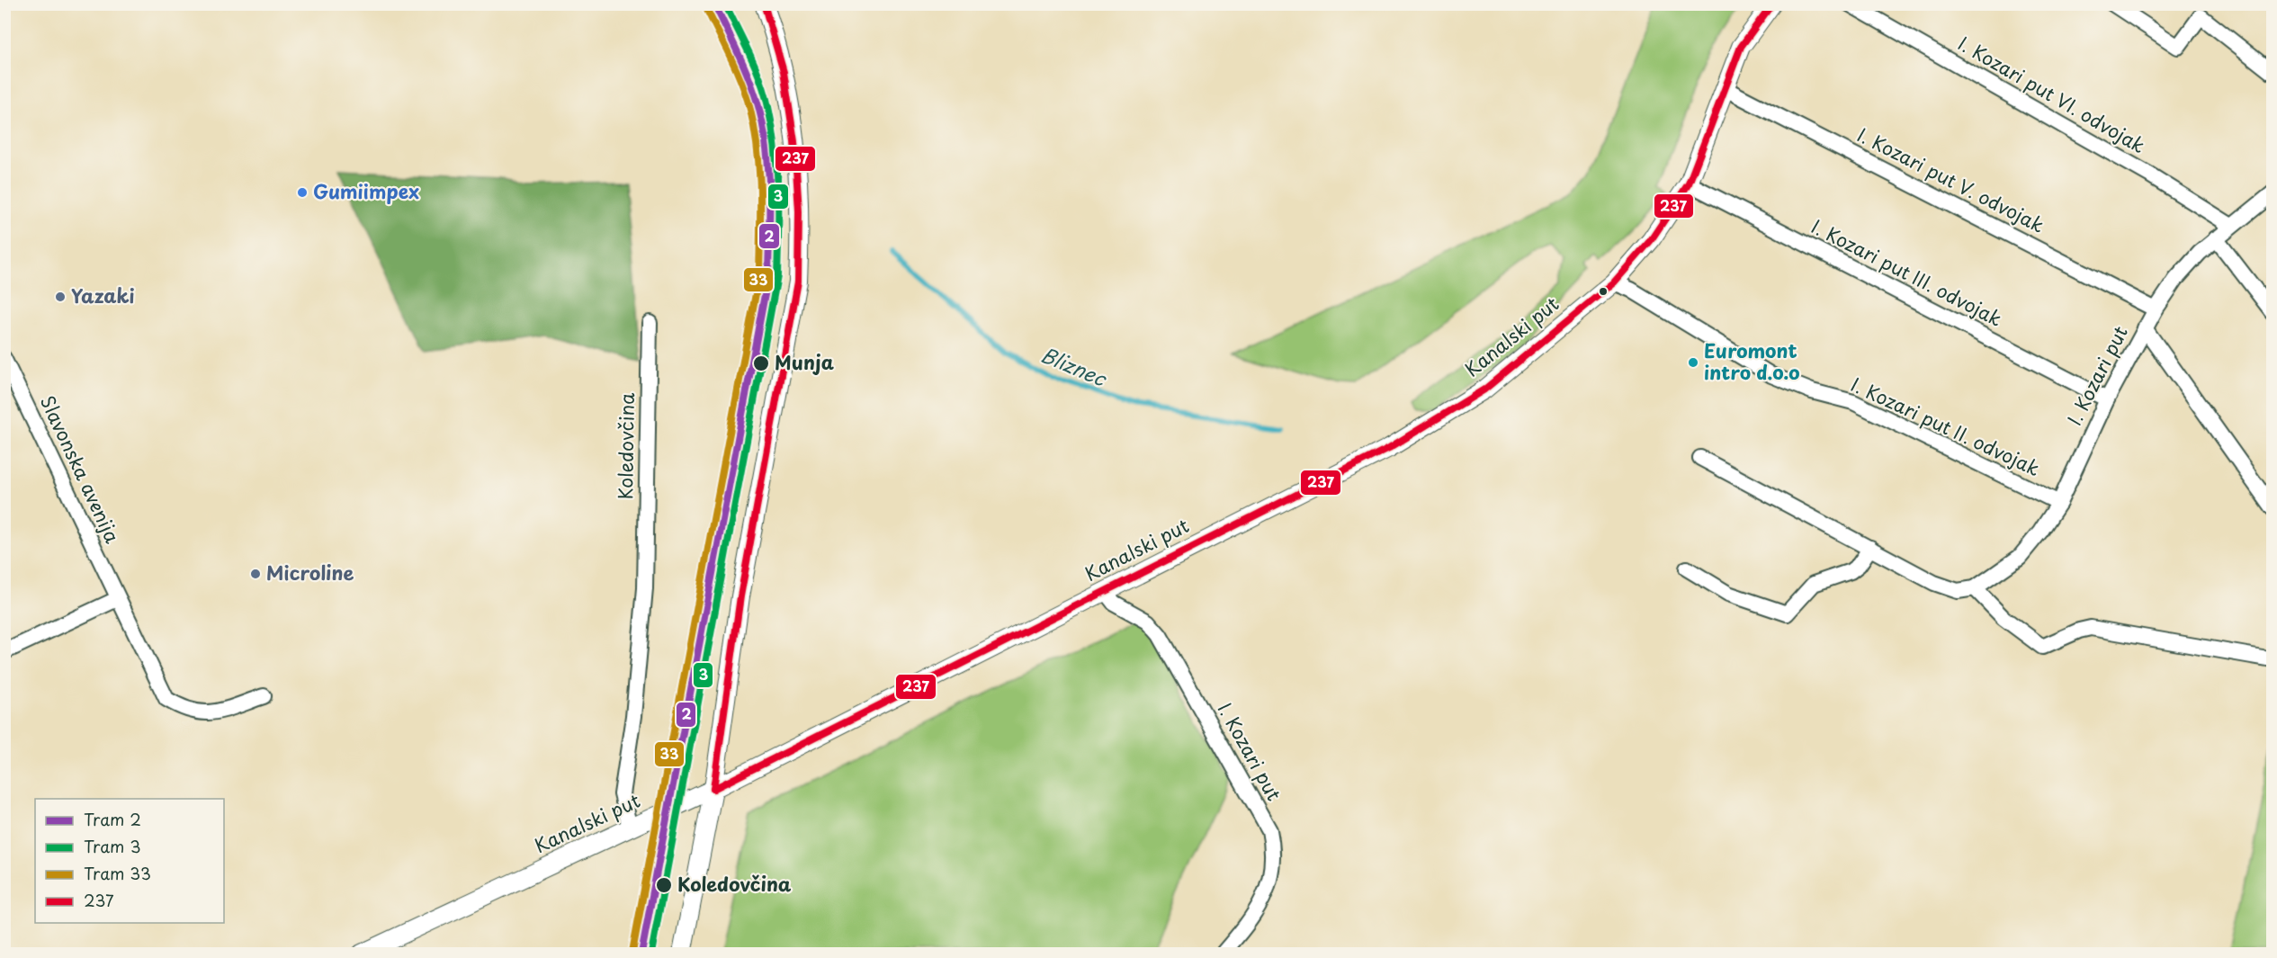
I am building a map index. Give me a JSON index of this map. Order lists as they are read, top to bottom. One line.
{"streets":{"street":["I. Kozari put VI. odvojak","I. Kozari put V. odvojak","I. Kozari put III. odvojak","Kanalski put","I. Kozari put","I. Kozari put II. odvojak","Koledovčina","Slavonska avenija"]},"crossings":[["I. Kozari put VI. odvojak","I. Kozari put"],["I. Kozari put V. odvojak","Kanalski put"],["I. Kozari put V. odvojak","I. Kozari put"],["I. Kozari put III. odvojak","Kanalski put"],["I. Kozari put III. odvojak","I. Kozari put"],["Kanalski put","I. Kozari put"],["Kanalski put","I. Kozari put II. odvojak"],["Kanalski put","Koledovčina"],["I. Kozari put","I. Kozari put II. odvojak"]],"water":["Bliznec"],"places":["Gumiimpex","Yazaki","Euromont intro d.o.o","Munja","Microline","Koledovčina"],"lines":["tram line 2","tram line 3","transit line 237","tram line 33"],"legend":["Tram 2","Tram 3","Tram 33","237"]}
